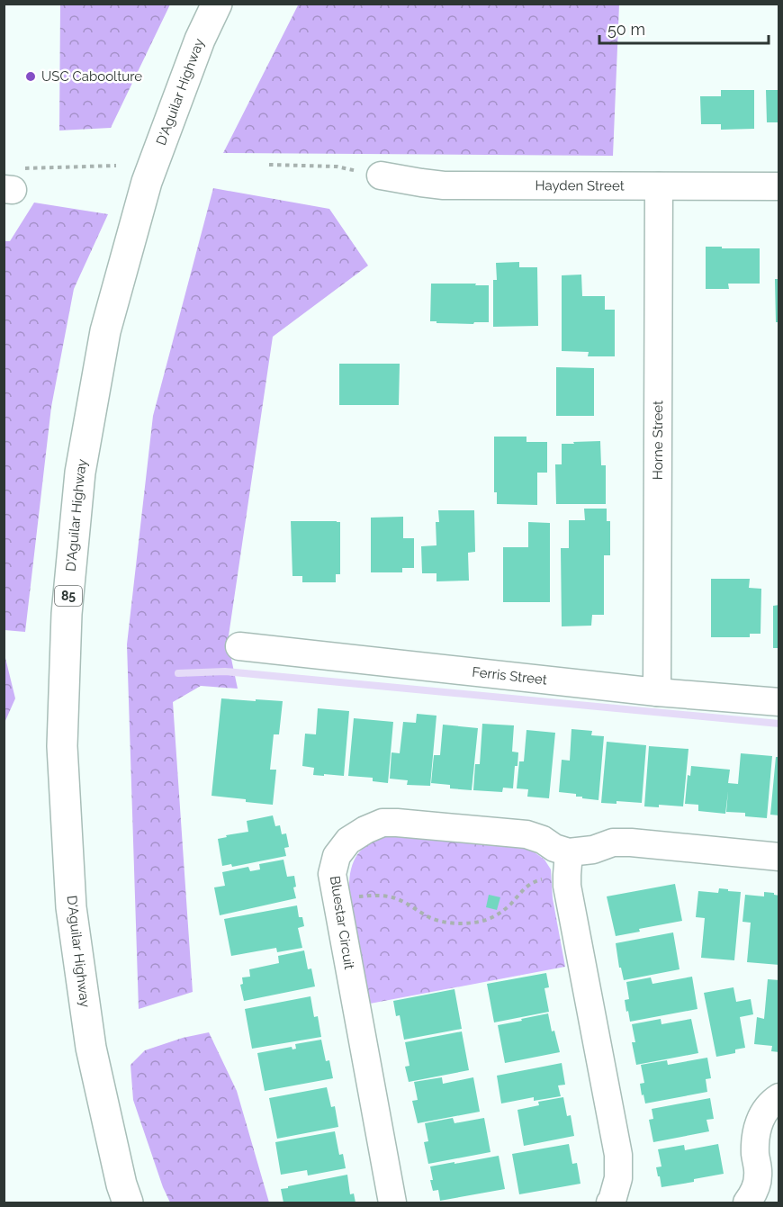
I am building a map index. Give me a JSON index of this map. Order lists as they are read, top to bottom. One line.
{"streets":{"highway":["D'Aguilar Highway","85"],"street":["Hayden Street","Horne Street","Ferris Street","Bluestar Circuit"]},"crossings":[["Hayden Street","Horne Street"],["Horne Street","Ferris Street"]],"places":["USC Caboolture"],"scale_bar":"50 m"}
